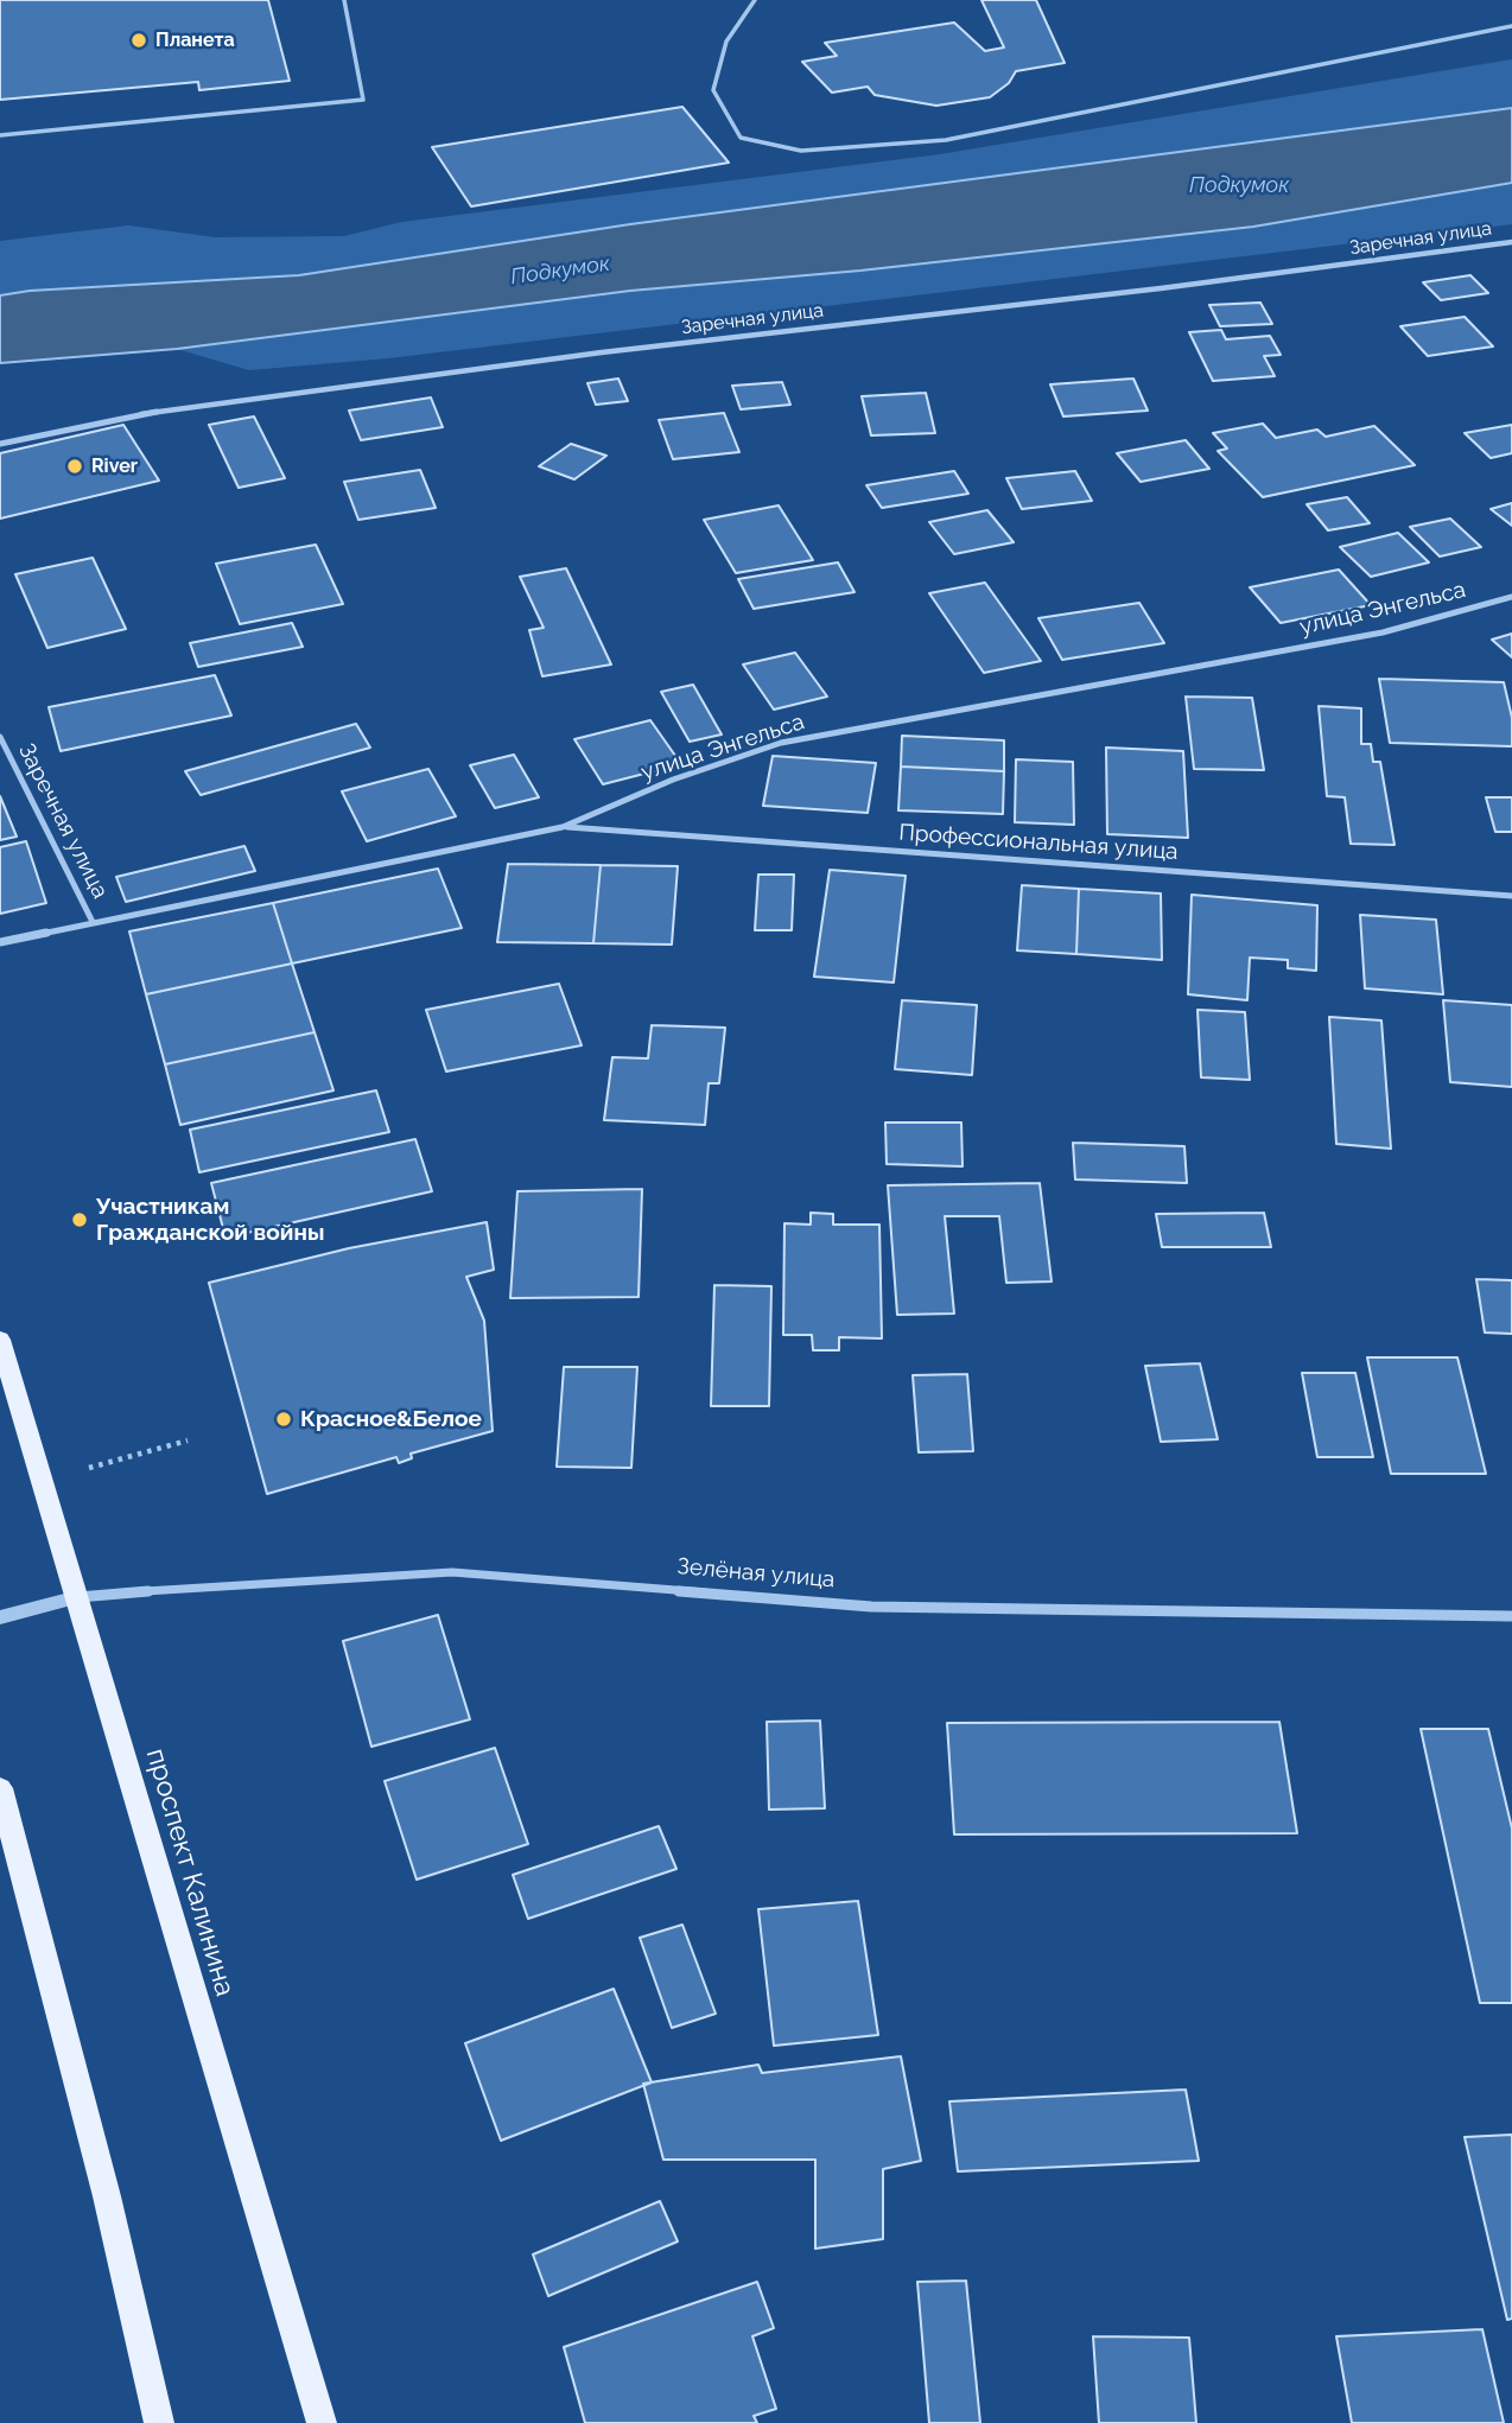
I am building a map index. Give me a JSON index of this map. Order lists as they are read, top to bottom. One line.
{"streets":{"main road":["проспект Калинина"],"street":["Заречная улица","улица Энгельса","Профессиональная улица","Зелёная улица"]},"crossings":[["Заречная улица","улица Энгельса"],["улица Энгельса","Профессиональная улица"],["Зелёная улица","проспект Калинина"]],"water":["Подкумок"],"places":["Планета","River","Участникам Гражданской войны","Красное&Белое"]}
